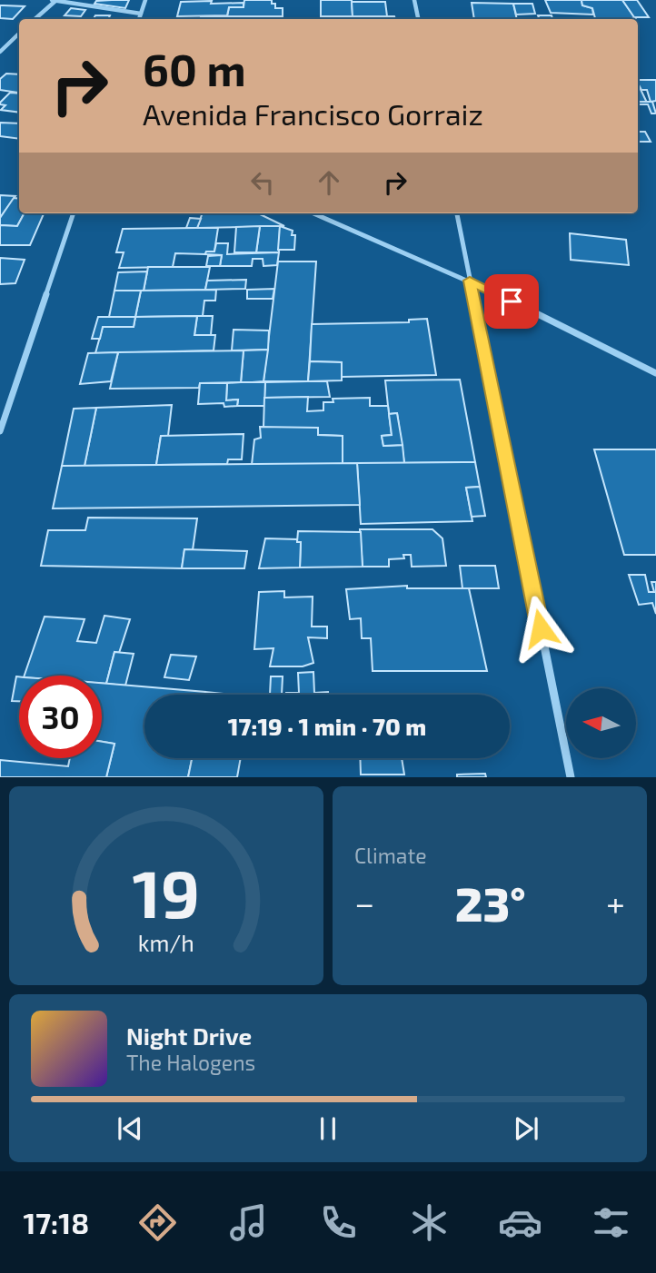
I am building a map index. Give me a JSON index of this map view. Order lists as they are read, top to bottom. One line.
{"north":"left","page":{"turn":["60 m","Avenida Francisco Gorraiz"],"limit":"30","trip":"17:19 · 1 min · 70 m","tile":"Climate","heat":["−","23°","+"],"song":["Night Drive","The Halogens"],"tabs":"17:18","gauge":["19","km/h"]}}
